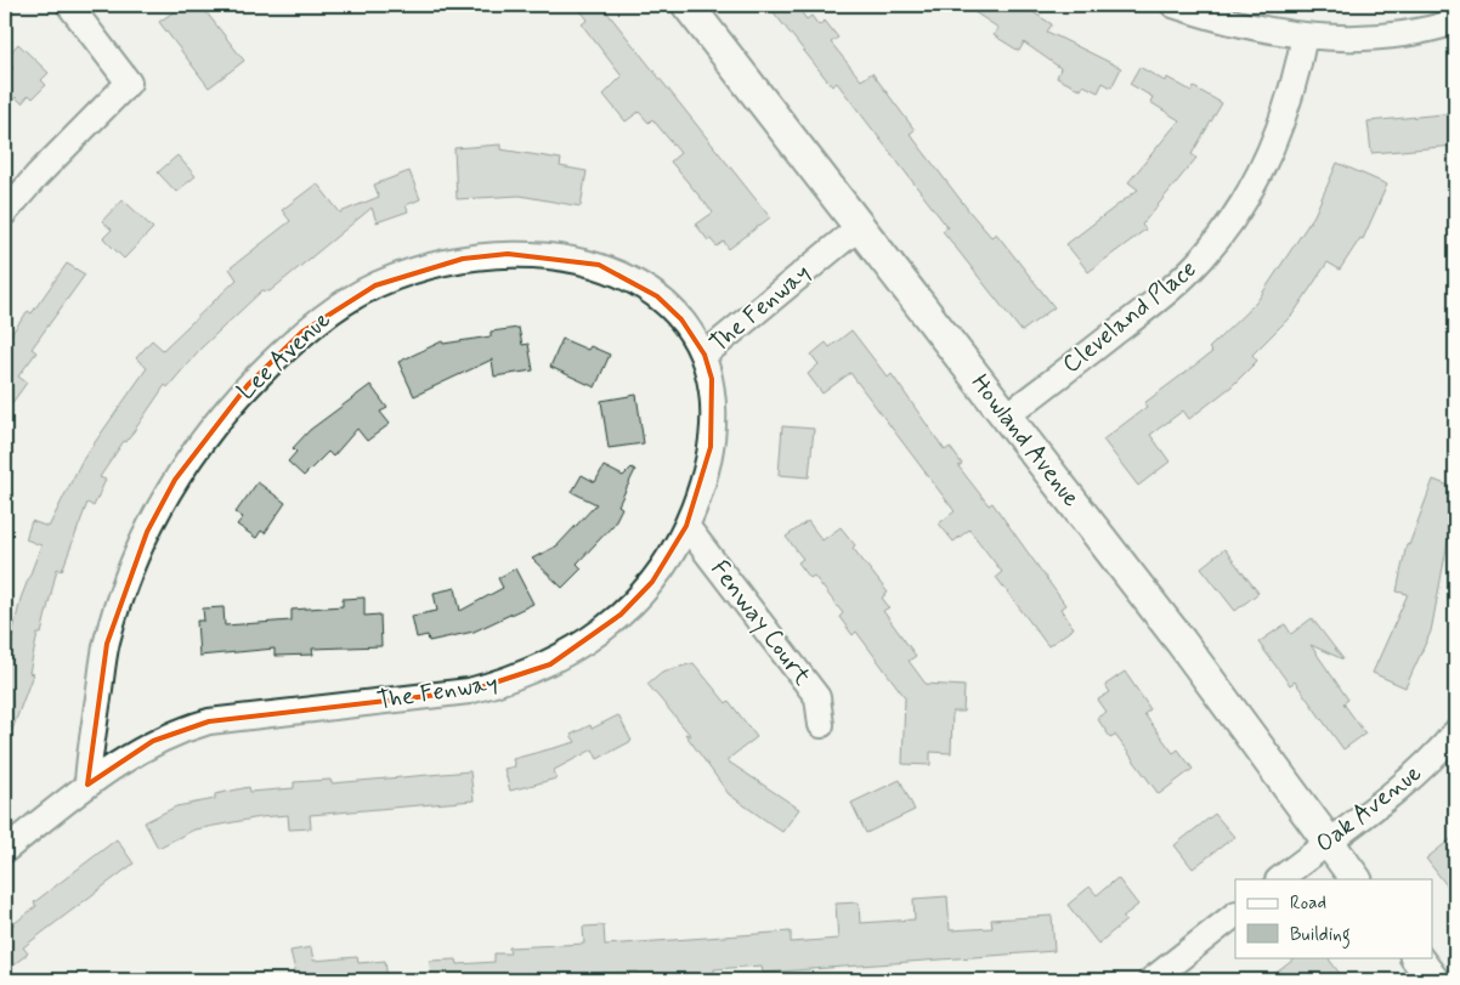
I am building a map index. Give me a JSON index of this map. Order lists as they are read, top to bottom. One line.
{"streets":{"street":["The Fenway","Cleveland Place","Lee Avenue","Howland Avenue","Fenway Court","Oak Avenue"]},"crossings":[["The Fenway","Lee Avenue"],["The Fenway","Howland Avenue"],["The Fenway","Fenway Court"],["Cleveland Place","Howland Avenue"],["Howland Avenue","Oak Avenue"]],"legend":["Road","Building"]}
